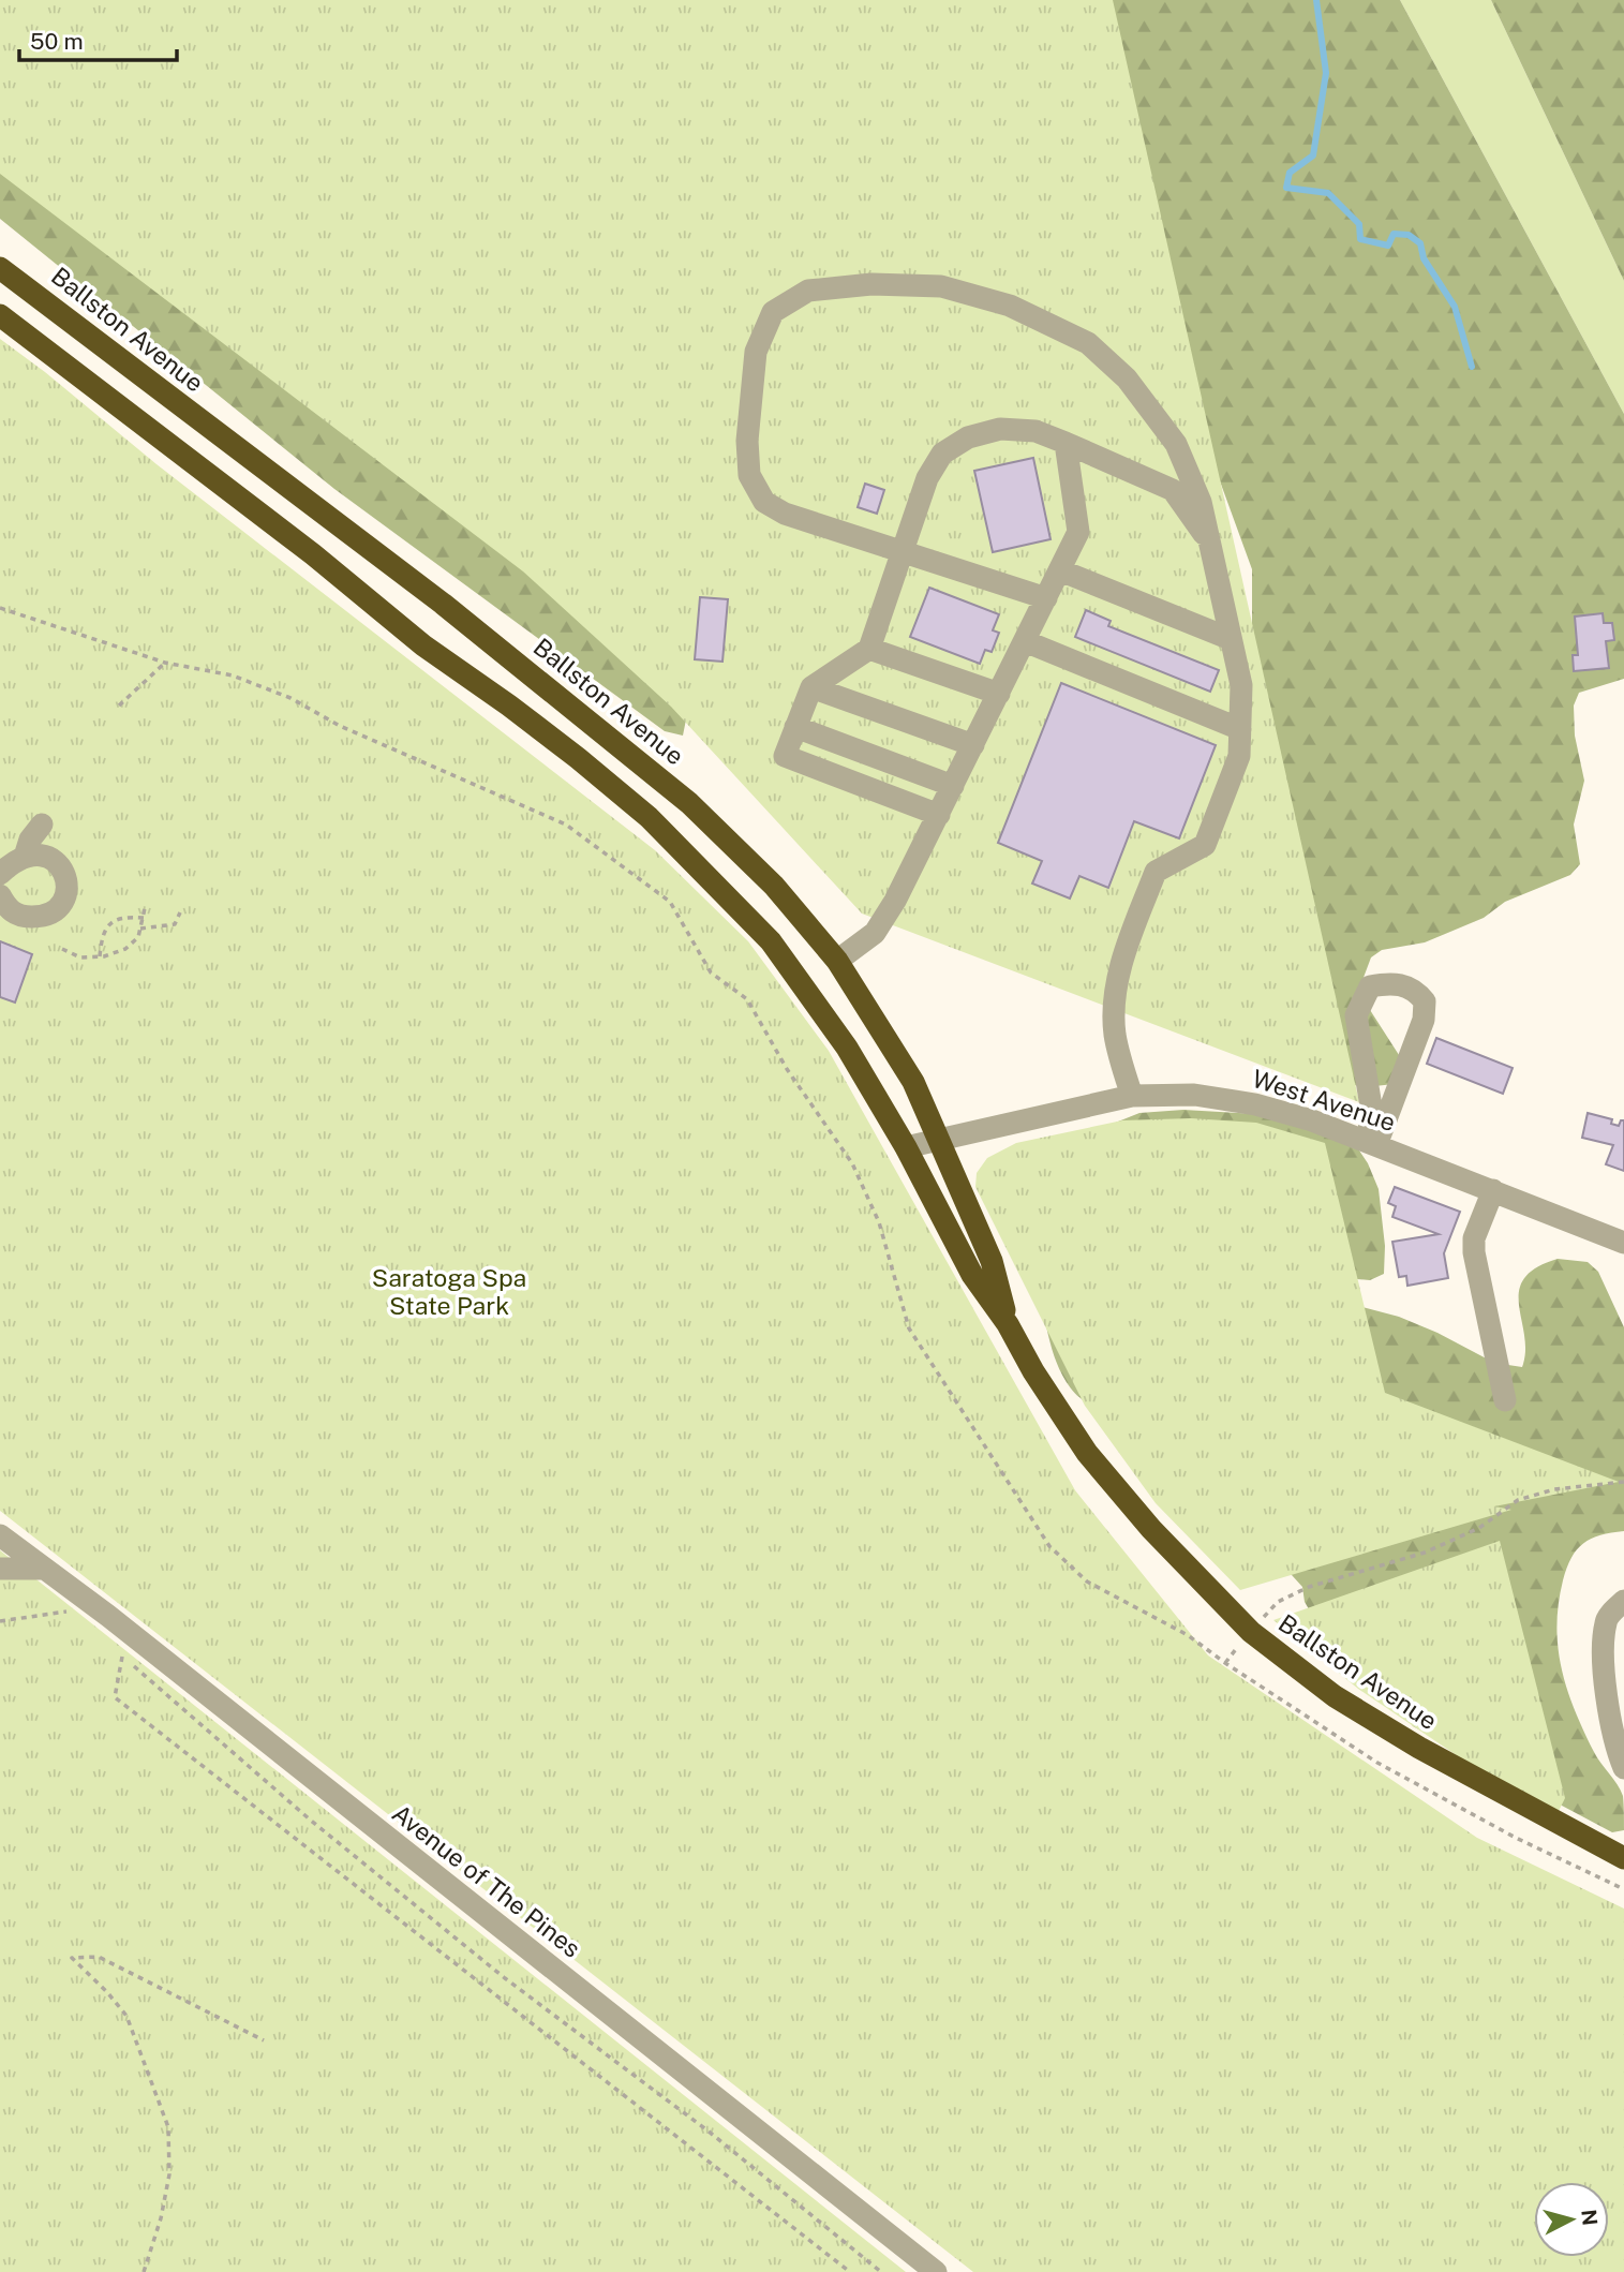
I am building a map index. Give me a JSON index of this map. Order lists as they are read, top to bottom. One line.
{"streets":{"highway":["Ballston Avenue"],"street":["West Avenue","Avenue of The Pines"]},"crossings":[["Ballston Avenue","West Avenue"]],"parks":["Saratoga Spa State Park"],"scale_bar":"50 m","north":"right"}
